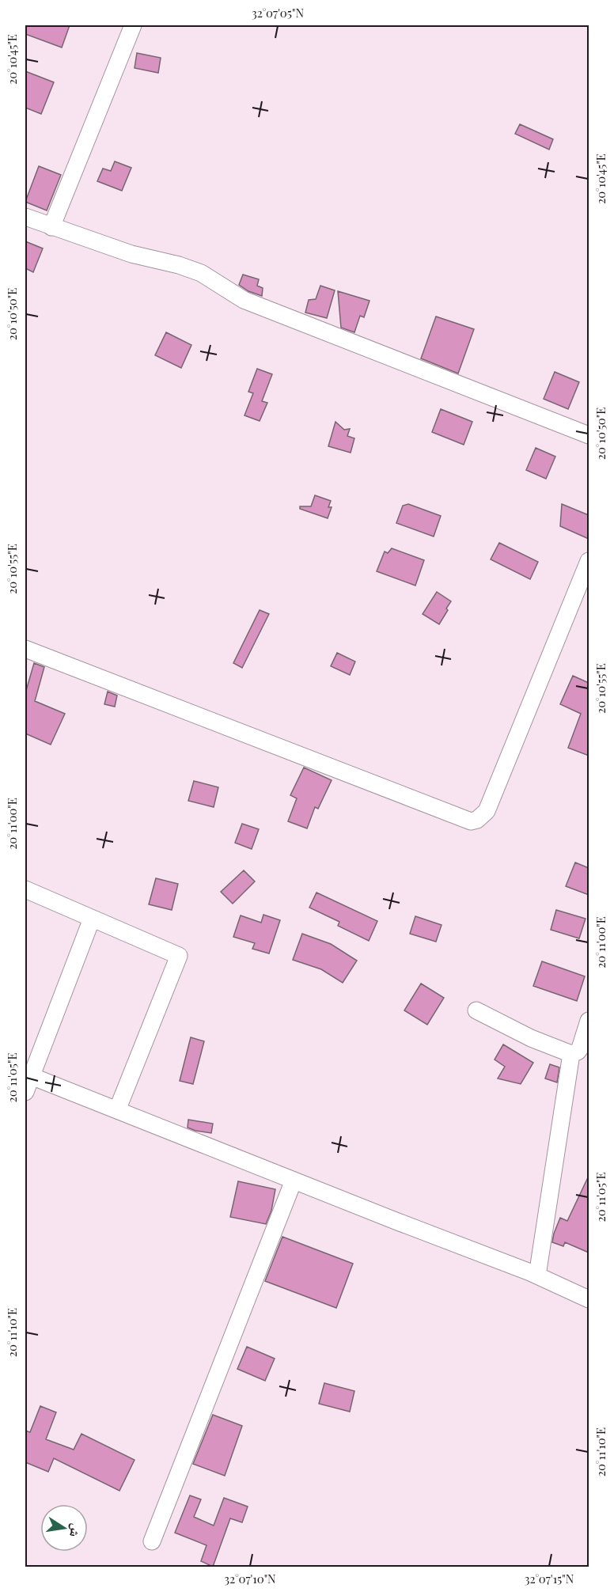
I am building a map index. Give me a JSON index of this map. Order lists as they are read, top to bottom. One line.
{"north":"right","coordinates":["32°07'05\"N","20°10'45\"E","20°10'50\"E","20°10'55\"E","20°11'00\"E","20°11'05\"E","20°11'10\"E","32°07'10\"N","32°07'15\"N"]}
